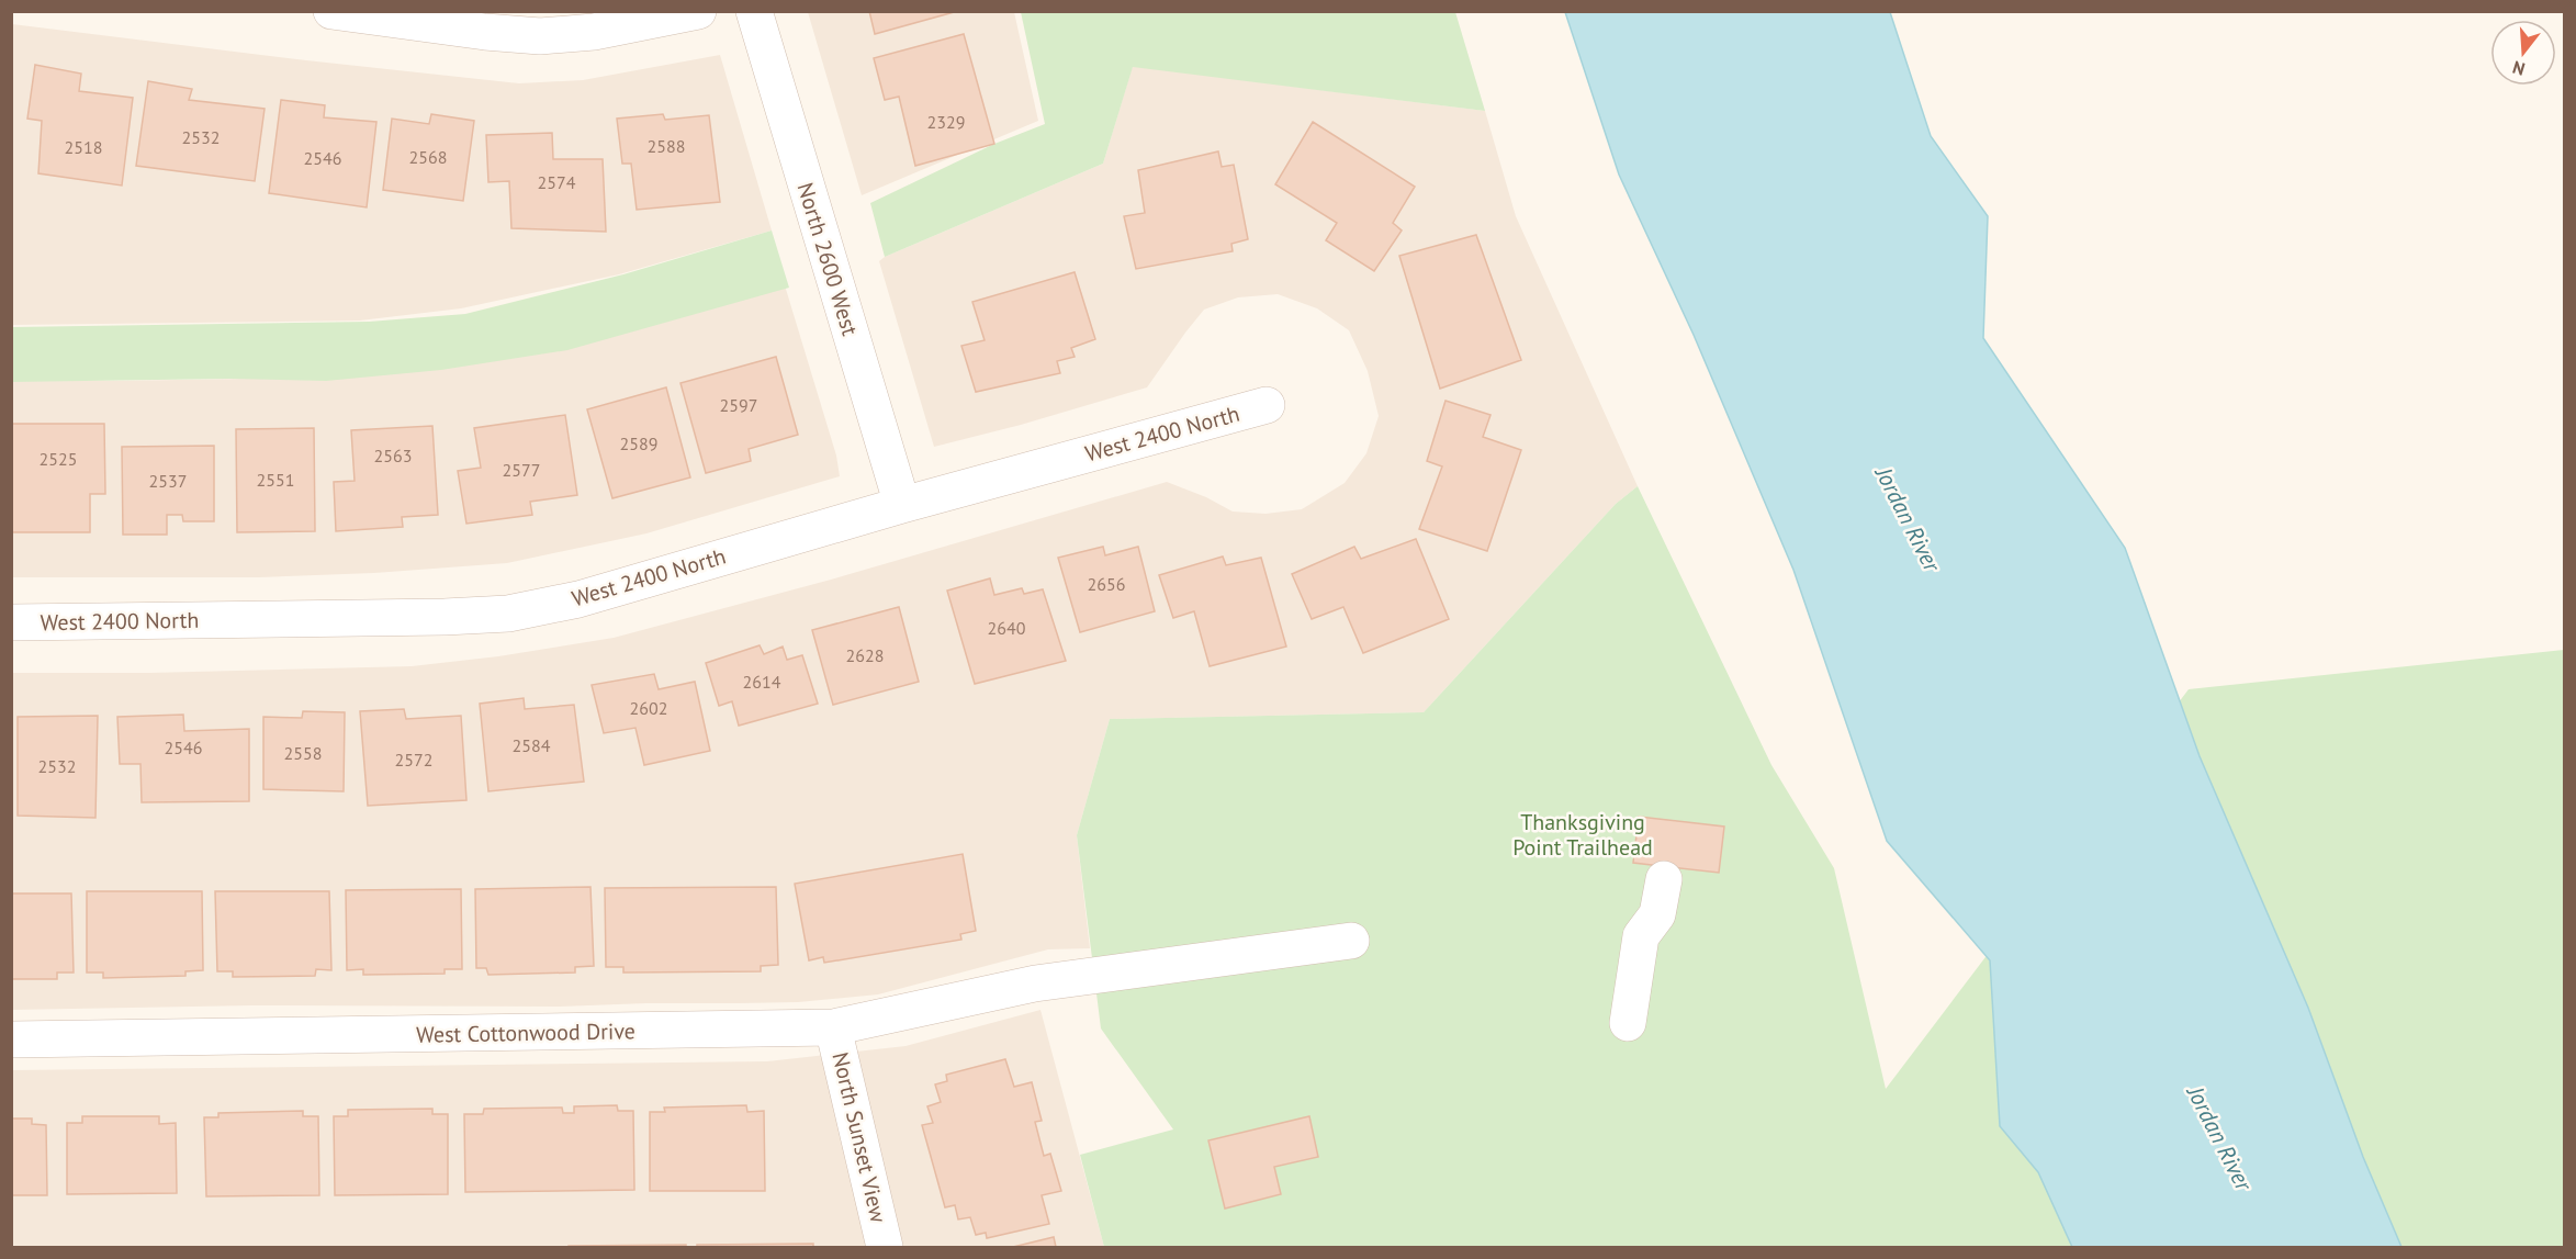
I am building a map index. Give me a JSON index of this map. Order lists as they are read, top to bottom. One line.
{"streets":{"street":["North 2600 West","West 2400 North","West Cottonwood Drive","North Sunset View"]},"crossings":[["North 2600 West","West 2400 North"],["West Cottonwood Drive","North Sunset View"]],"water":["Jordan River"],"parks":["Thanksgiving Point Trailhead"],"house_numbers":["2329","2532","2588","2518","2568","2546","2574","2597","2589","2563","2525","2577","2551","2537","2656","2640","2628","2614","2602","2584","2546","2558","2572","2532"],"north":"bottom"}
